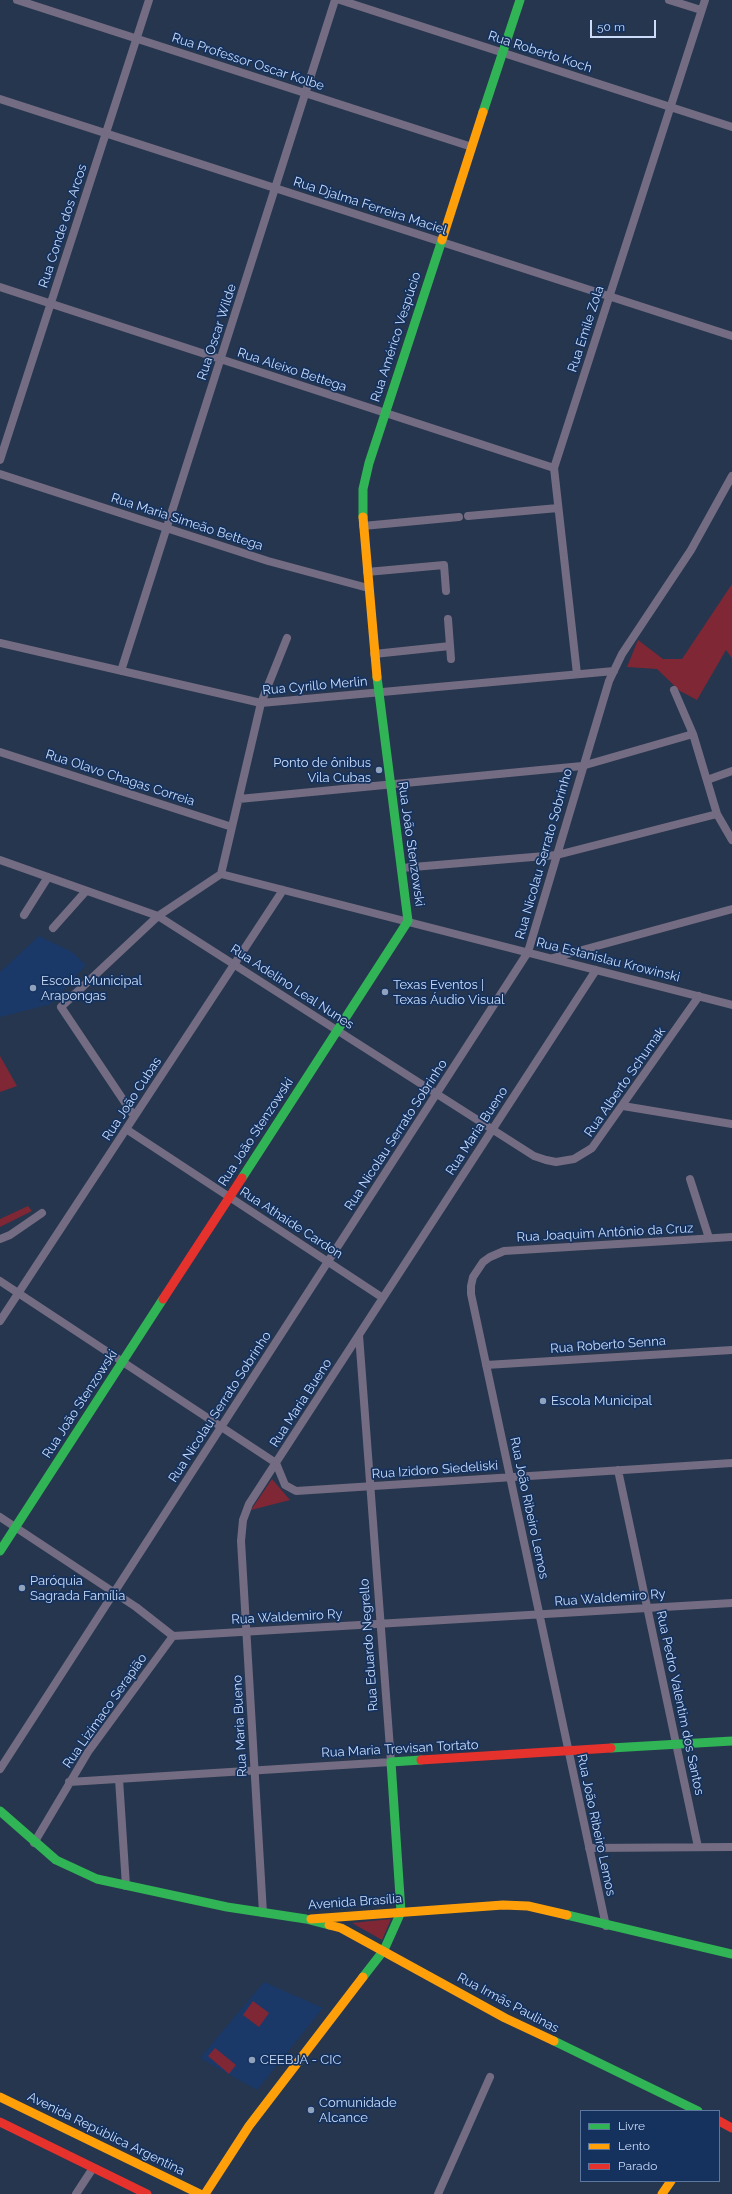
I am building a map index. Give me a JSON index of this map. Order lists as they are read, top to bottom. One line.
{"streets":{"street":["Rua Roberto Koch","Rua Professor Oscar Kolbe","Rua Djalma Ferreira Maciel","Rua Conde dos Arcos","Rua Emile Zola","Rua Oscar Wilde","Rua Américo Vespúcio","Rua Aleixo Bettega","Rua Maria Simeão Bettega","Rua Cyrillo Merlin","Rua Olavo Chagas Correia","Rua João Stenzowski","Rua Nicolau Serrato Sobrinho","Rua Estanislau Krowinski","Rua Adelino Leal Nunes","Rua Alberto Schumak","Rua João Cubas","Rua Maria Bueno","Rua Athaíde Cardon","Rua Joaquim Antônio da Cruz","Rua Roberto Senna","Rua Izidoro Siedeliski","Rua João Ribeiro Lemos","Rua Waldemiro Ry","Rua Eduardo Negrello","Rua Pedro Valentim dos Santos","Rua Lizímaco Serapião","Rua Maria Trevisan Tortato","Avenida Brasília","Rua Irmãs Paulinas","Avenida República Argentina"]},"crossings":[["Rua Roberto Koch","Rua Emile Zola"],["Rua Roberto Koch","Rua Américo Vespúcio"],["Rua Professor Oscar Kolbe","Rua Conde dos Arcos"],["Rua Professor Oscar Kolbe","Rua Oscar Wilde"],["Rua Professor Oscar Kolbe","Rua Américo Vespúcio"],["Rua Djalma Ferreira Maciel","Rua Conde dos Arcos"],["Rua Djalma Ferreira Maciel","Rua Emile Zola"],["Rua Djalma Ferreira Maciel","Rua Oscar Wilde"],["Rua Djalma Ferreira Maciel","Rua Américo Vespúcio"],["Rua Conde dos Arcos","Rua Aleixo Bettega"],["Rua Emile Zola","Rua Aleixo Bettega"],["Rua Emile Zola","Rua Cyrillo Merlin"],["Rua Oscar Wilde","Rua Aleixo Bettega"],["Rua Oscar Wilde","Rua Maria Simeão Bettega"],["Rua Oscar Wilde","Rua Cyrillo Merlin"],["Rua Américo Vespúcio","Rua Aleixo Bettega"],["Rua Américo Vespúcio","Rua Maria Simeão Bettega"],["Rua Américo Vespúcio","Rua Cyrillo Merlin"],["Rua Américo Vespúcio","Rua João Stenzowski"],["Rua Cyrillo Merlin","Rua João Stenzowski"],["Rua Cyrillo Merlin","Rua Nicolau Serrato Sobrinho"],["Rua João Stenzowski","Rua Estanislau Krowinski"],["Rua João Stenzowski","Rua Adelino Leal Nunes"],["Rua João Stenzowski","Rua Athaíde Cardon"],["Rua Nicolau Serrato Sobrinho","Rua Estanislau Krowinski"],["Rua Nicolau Serrato Sobrinho","Rua Adelino Leal Nunes"],["Rua Nicolau Serrato Sobrinho","Rua Athaíde Cardon"],["Rua Estanislau Krowinski","Rua Alberto Schumak"],["Rua Estanislau Krowinski","Rua João Cubas"],["Rua Estanislau Krowinski","Rua Maria Bueno"],["Rua Adelino Leal Nunes","Rua Alberto Schumak"],["Rua Adelino Leal Nunes","Rua João Cubas"],["Rua Adelino Leal Nunes","Rua Maria Bueno"],["Rua João Cubas","Rua Athaíde Cardon"],["Rua Maria Bueno","Rua Athaíde Cardon"],["Rua Maria Bueno","Rua Izidoro Siedeliski"],["Rua Maria Bueno","Rua Waldemiro Ry"],["Rua Maria Bueno","Rua Eduardo Negrello"],["Rua Maria Bueno","Rua Maria Trevisan Tortato"],["Rua Maria Bueno","Avenida Brasília"],["Rua Joaquim Antônio da Cruz","Rua João Ribeiro Lemos"],["Rua Roberto Senna","Rua João Ribeiro Lemos"],["Rua Izidoro Siedeliski","Rua João Ribeiro Lemos"],["Rua Izidoro Siedeliski","Rua Eduardo Negrello"],["Rua Izidoro Siedeliski","Rua Pedro Valentim dos Santos"],["Rua João Ribeiro Lemos","Rua Waldemiro Ry"],["Rua João Ribeiro Lemos","Rua Maria Trevisan Tortato"],["Rua João Ribeiro Lemos","Avenida Brasília"],["Rua Waldemiro Ry","Rua Eduardo Negrello"],["Rua Waldemiro Ry","Rua Pedro Valentim dos Santos"],["Rua Waldemiro Ry","Rua Lizímaco Serapião"],["Rua Eduardo Negrello","Rua Maria Trevisan Tortato"],["Rua Eduardo Negrello","Avenida Brasília"],["Rua Eduardo Negrello","Rua Irmãs Paulinas"],["Rua Pedro Valentim dos Santos","Rua Maria Trevisan Tortato"],["Rua Lizímaco Serapião","Rua Maria Trevisan Tortato"],["Rua Lizímaco Serapião","Avenida Brasília"],["Avenida Brasília","Rua Irmãs Paulinas"]],"places":["Ponto de ônibus Vila Cubas","Escola Municipal Arapongas","Texas Eventos | Texas Áudio Visual","Escola Municipal","Paróquia Sagrada Família","CEEBJA - CIC","Comunidade Alcance"],"legend":["Livre","Lento","Parado"],"scale_bar":"50 m"}
